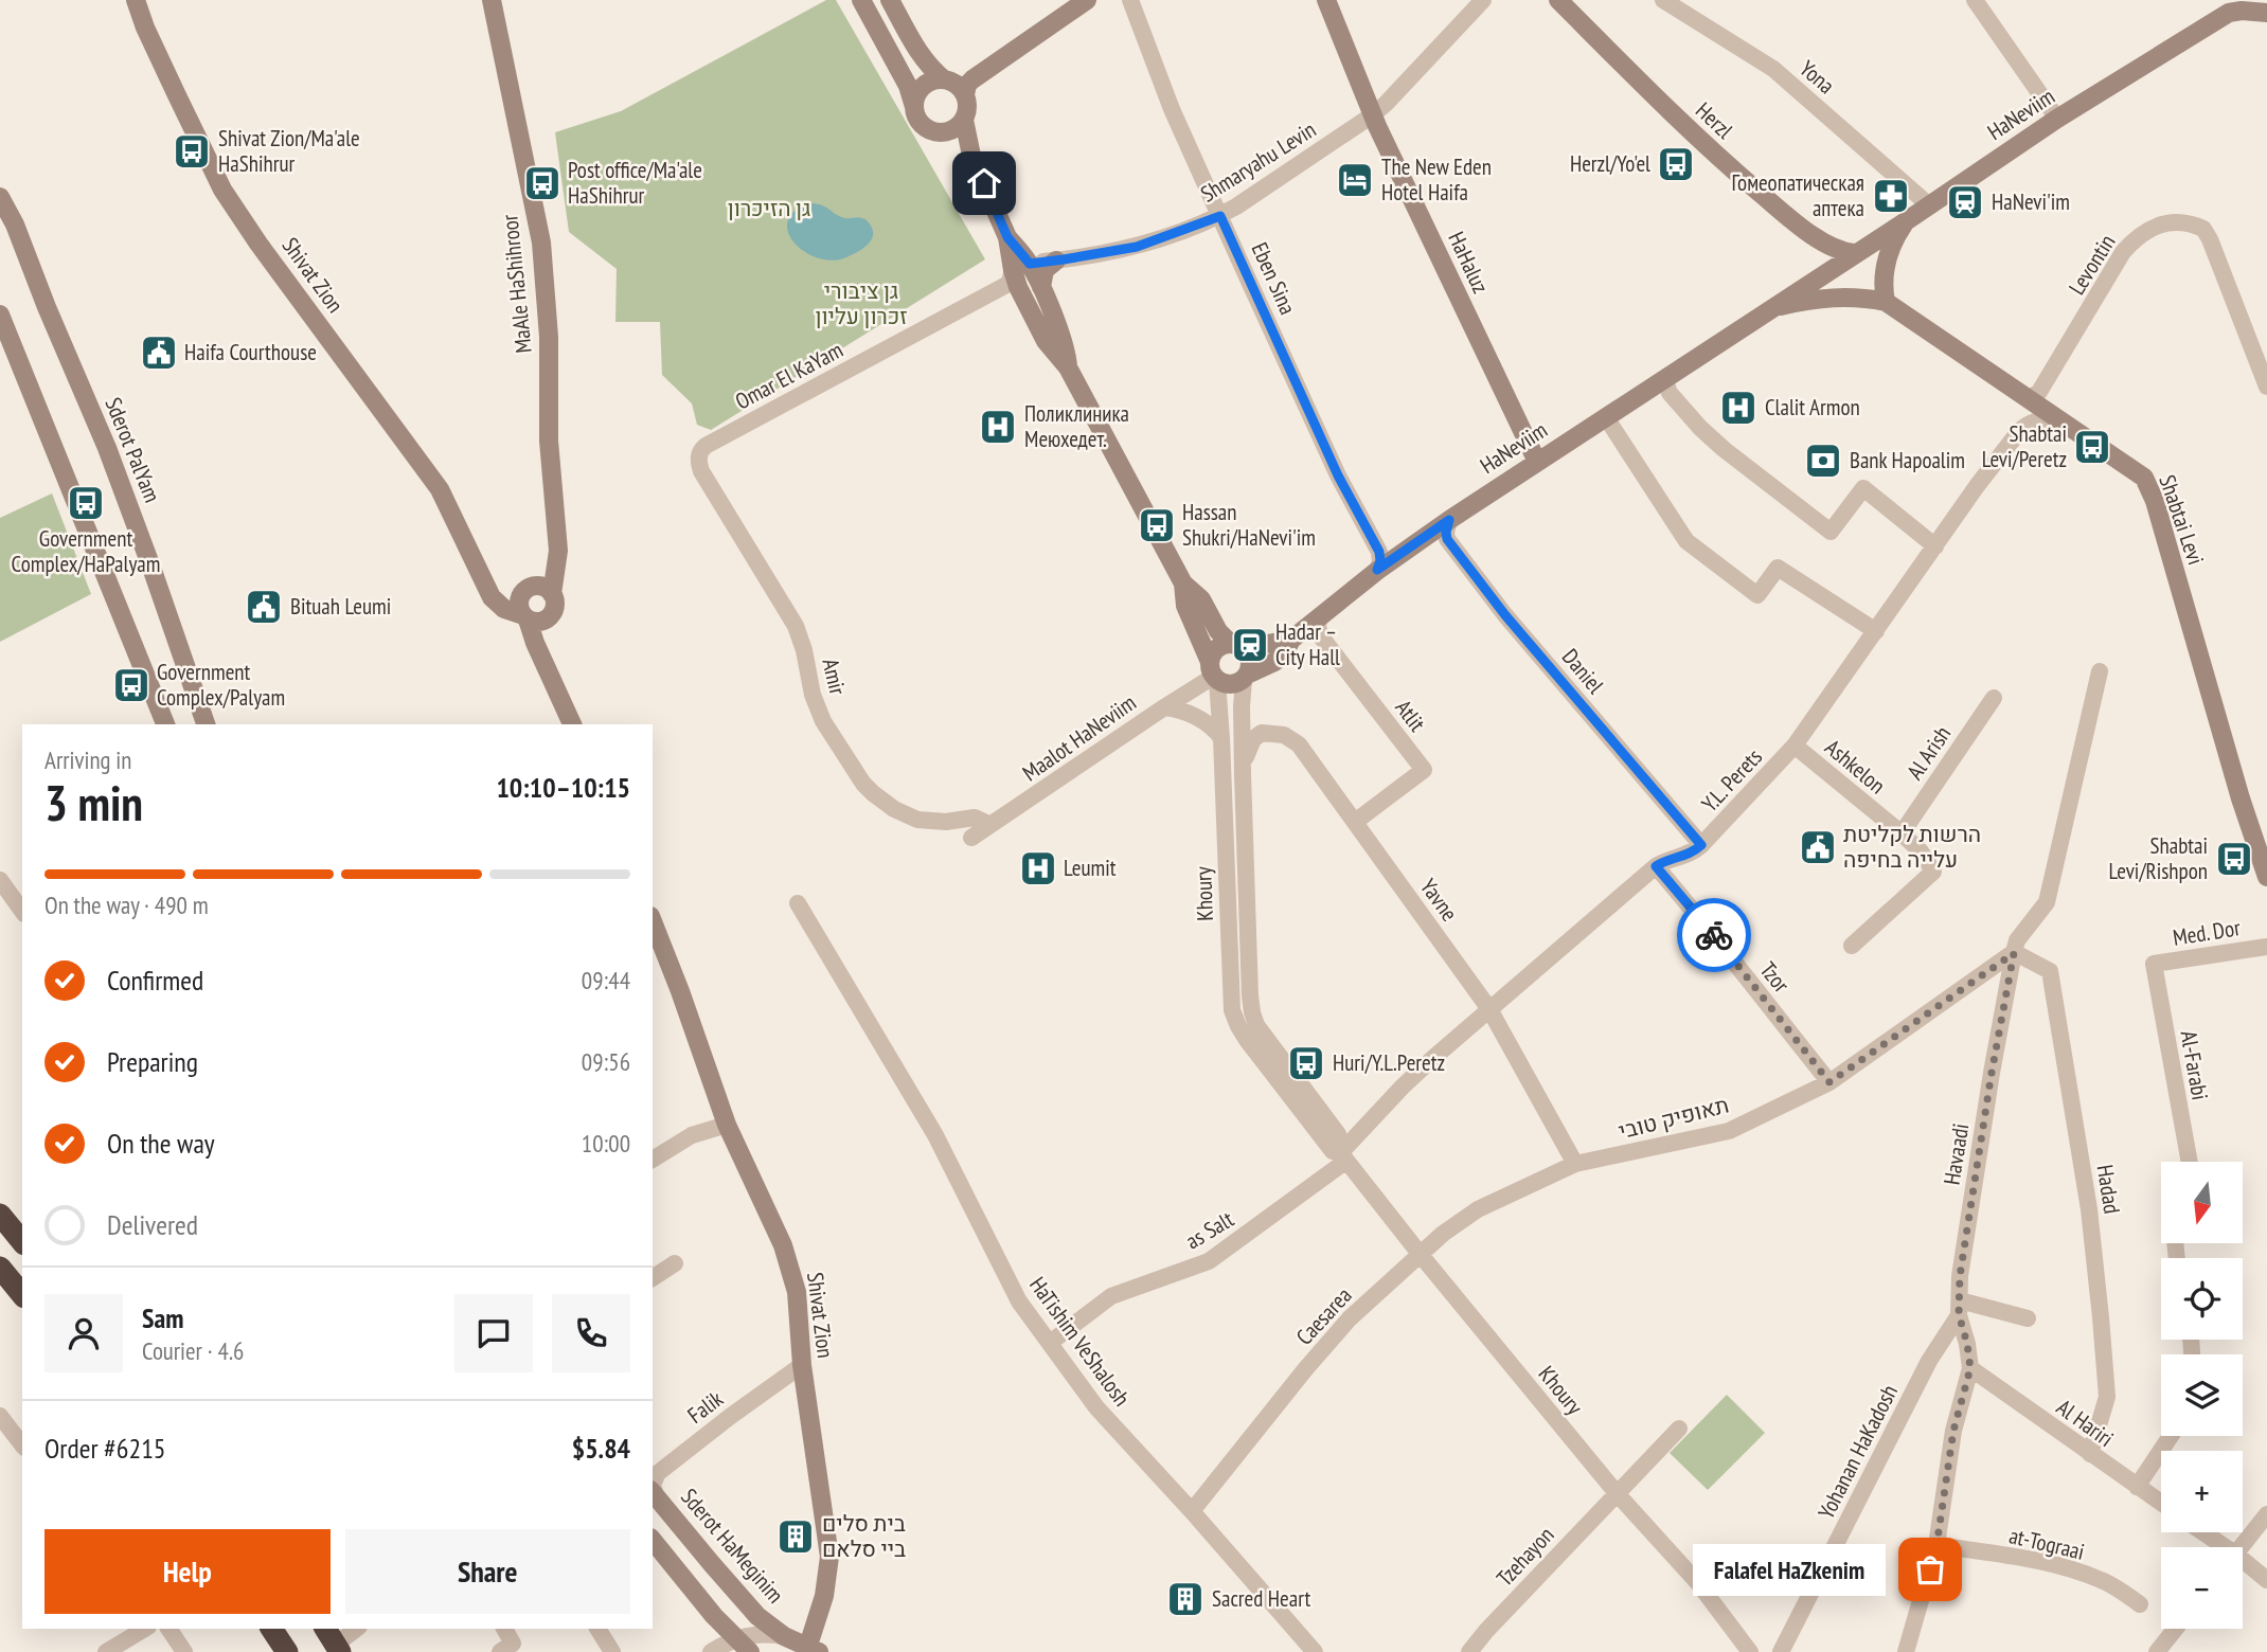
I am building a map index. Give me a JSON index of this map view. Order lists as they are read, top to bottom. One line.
{"streets":{"street":["Yona","HaNeviim","Herzl","Shmaryahu Levin","HaHaluz","Levontin","Shivat Zion","Eben Sina","MaAle HaShihroor","Omar El KaYam","Sderot PalYam","Shabtai Levi","Daniel","Amir","Atlit","Maalot HaNeviim","Al Arish","Ashkelon","Y.L. Perets","Khoury","Yavne","Med. Dor","Tzor","Al-Farabi","תאופיק טובי","Havaadi","Hadad","as Salt","Caesarea","HaTishim VeShalosh","Falik","Al Hariri","Yohanan HaKadosh","at-Tograai","Sderot HaMeginim","Tzehayon"]},"crossings":[["Yona","HaNeviim"],["HaNeviim","Herzl"],["HaNeviim","HaHaluz"],["HaNeviim","Eben Sina"],["HaNeviim","Shabtai Levi"],["HaNeviim","Daniel"],["HaNeviim","Atlit"],["HaNeviim","Maalot HaNeviim"],["HaNeviim","Khoury"],["Shmaryahu Levin","HaHaluz"],["Shmaryahu Levin","Eben Sina"],["Shmaryahu Levin","Omar El KaYam"],["Levontin","Shabtai Levi"],["Shivat Zion","MaAle HaShihroor"],["Shivat Zion","Falik"],["Shivat Zion","Sderot HaMeginim"],["Omar El KaYam","Amir"],["Daniel","Y.L. Perets"],["Amir","Maalot HaNeviim"],["Atlit","Yavne"],["Maalot HaNeviim","Khoury"],["Al Arish","Ashkelon"],["Ashkelon","Y.L. Perets"],["Y.L. Perets","Khoury"],["Y.L. Perets","Yavne"],["Y.L. Perets","Tzor"],["Y.L. Perets","as Salt"],["Khoury","Yavne"],["Khoury","as Salt"],["Khoury","Caesarea"],["Khoury","Tzehayon"],["Yavne","תאופיק טובי"],["Med. Dor","Al-Farabi"],["Tzor","תאופיק טובי"],["תאופיק טובי","Havaadi"],["תאופיק טובי","Hadad"],["תאופיק טובי","Caesarea"],["Havaadi","Hadad"],["Havaadi","Al Hariri"],["Havaadi","Yohanan HaKadosh"],["Havaadi","at-Tograai"],["Hadad","Al Hariri"],["as Salt","HaTishim VeShalosh"],["Caesarea","HaTishim VeShalosh"],["Falik","Sderot HaMeginim"]],"parks":["גן הזיכרון","גן ציבורי זכרון עליון"],"places":{"bus stop":["Shivat Zion/Ma'ale HaShihrur","Herzl/Yo'el","Post office/Ma'ale HaShihrur","Shabtai Levi/Peretz","Government Complex/HaPalyam","Hassan Shukri/HaNevi'im","Government Complex/Palyam","Shabtai Levi/Rishpon","Huri/Y.L.Peretz"],"hotel":["The New Eden Hotel Haifa"],"pharmacy":["Гомеопатическая аптека"],"station":["HaNevi'im","Hadar – City Hall"],"public building":["Haifa Courthouse","Bituah Leumi","הרשות לקליטת עלייה בחיפה"],"hospital":["Clalit Armon","Поликлиника Меюхедет.","Leumit"],"bank":["Bank Hapoalim"],"building":["בית סלים ביי סלאם","Sacred Heart"],"other":["Falafel HaZkenim"]},"north":"bottom","page":{"heading":["3 min","Arriving in","10:10–10:15"],"panel":["Sam","Courier · 4.6","Order #6215","$5.84"],"bar":"On the way · 490 m","list":[["Confirmed","09:44"],["Preparing","09:56"],["On the way","10:00"],"Delivered"],"map_buttons":["+","−"],"buttons":["Help","Share"],"bubble":"Falafel HaZkenim"}}
